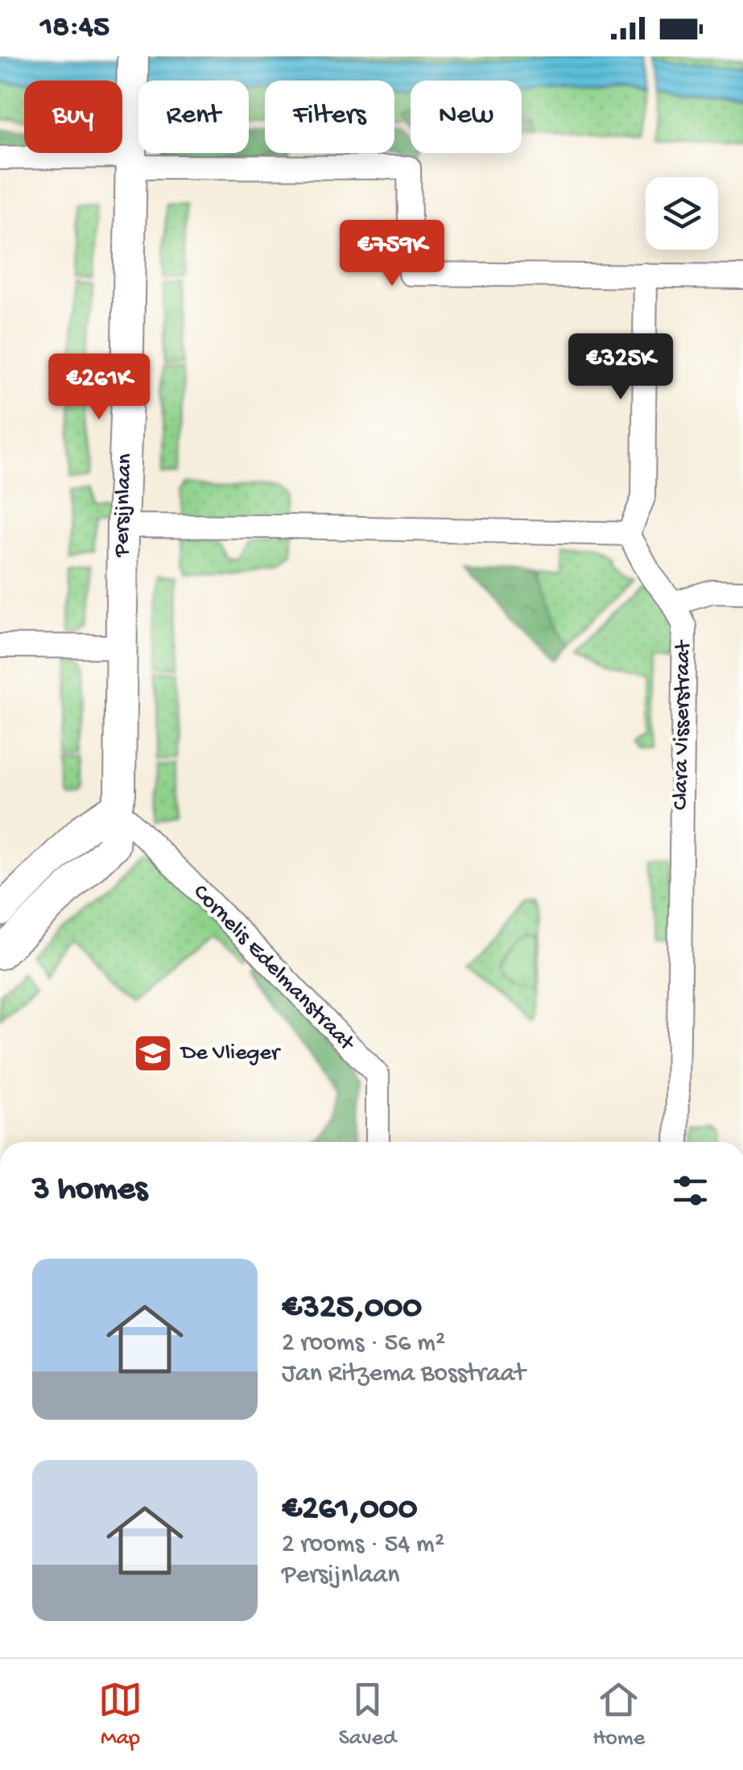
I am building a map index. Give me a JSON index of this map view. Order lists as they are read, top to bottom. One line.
{"streets":{"street":["Persijnlaan","Clara Visserstraat","Cornelis Edelmanstraat"]},"crossings":[["Persijnlaan","Cornelis Edelmanstraat"]],"places":{"school or university":["De Vlieger"]},"page":{"status":"18:45","chip":["Buy","Rent","Filters","New"],"price":["€759K","€325K","€261K"],"heading":"3 homes","list":[{"name":"€325,000","note":"2 rooms · 56 m² · Jan Ritzema Bosstraat"},{"name":"€261,000","note":"2 rooms · 54 m² · Persijnlaan"}],"tabs":["Map","Saved","Home"]}}
